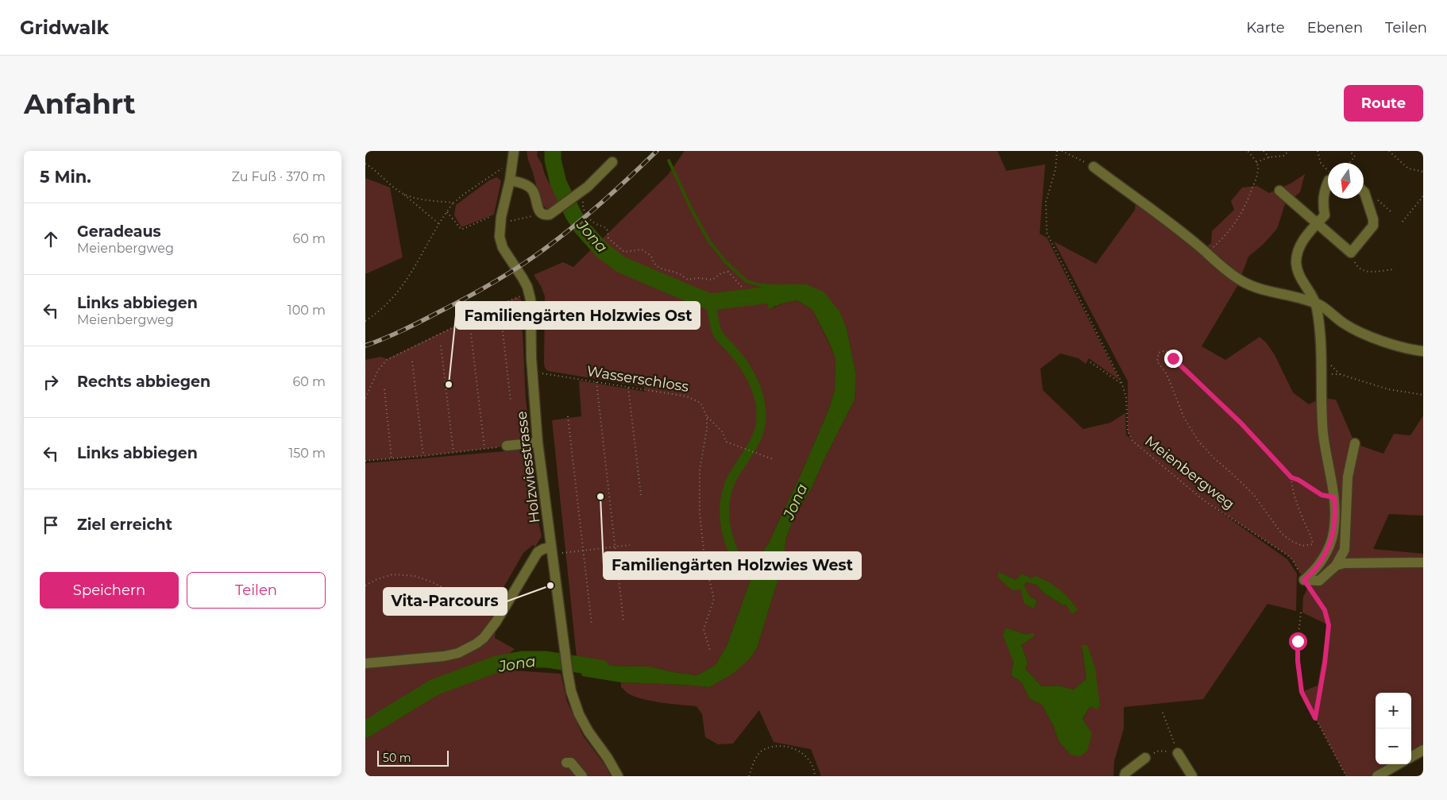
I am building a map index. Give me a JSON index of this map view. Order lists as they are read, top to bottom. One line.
{"streets":{"street":["Holzwiesstrasse"],"path":["Wasserschloss","Meienbergweg"]},"crossings":[["Wasserschloss","Holzwiesstrasse"]],"water":["Jona"],"places":["Familiengärten Holzwies Ost","Familiengärten Holzwies West","Vita-Parcours"],"scale_bar":"50 m","north":"bottom","page":{"header":"Gridwalk","nav":["Karte","Ebenen","Teilen"],"buttons":["Route",["Speichern","Teilen"]],"title":"Anfahrt","heading":["5 Min.","Zu Fuß · 370 m"],"list":[["Geradeaus","Meienbergweg","60 m"],["Links abbiegen","Meienbergweg","100 m"],["Rechts abbiegen","60 m"],["Links abbiegen","150 m"],"Ziel erreicht"],"map_buttons":["+","−"],"scale":"50 m"}}
